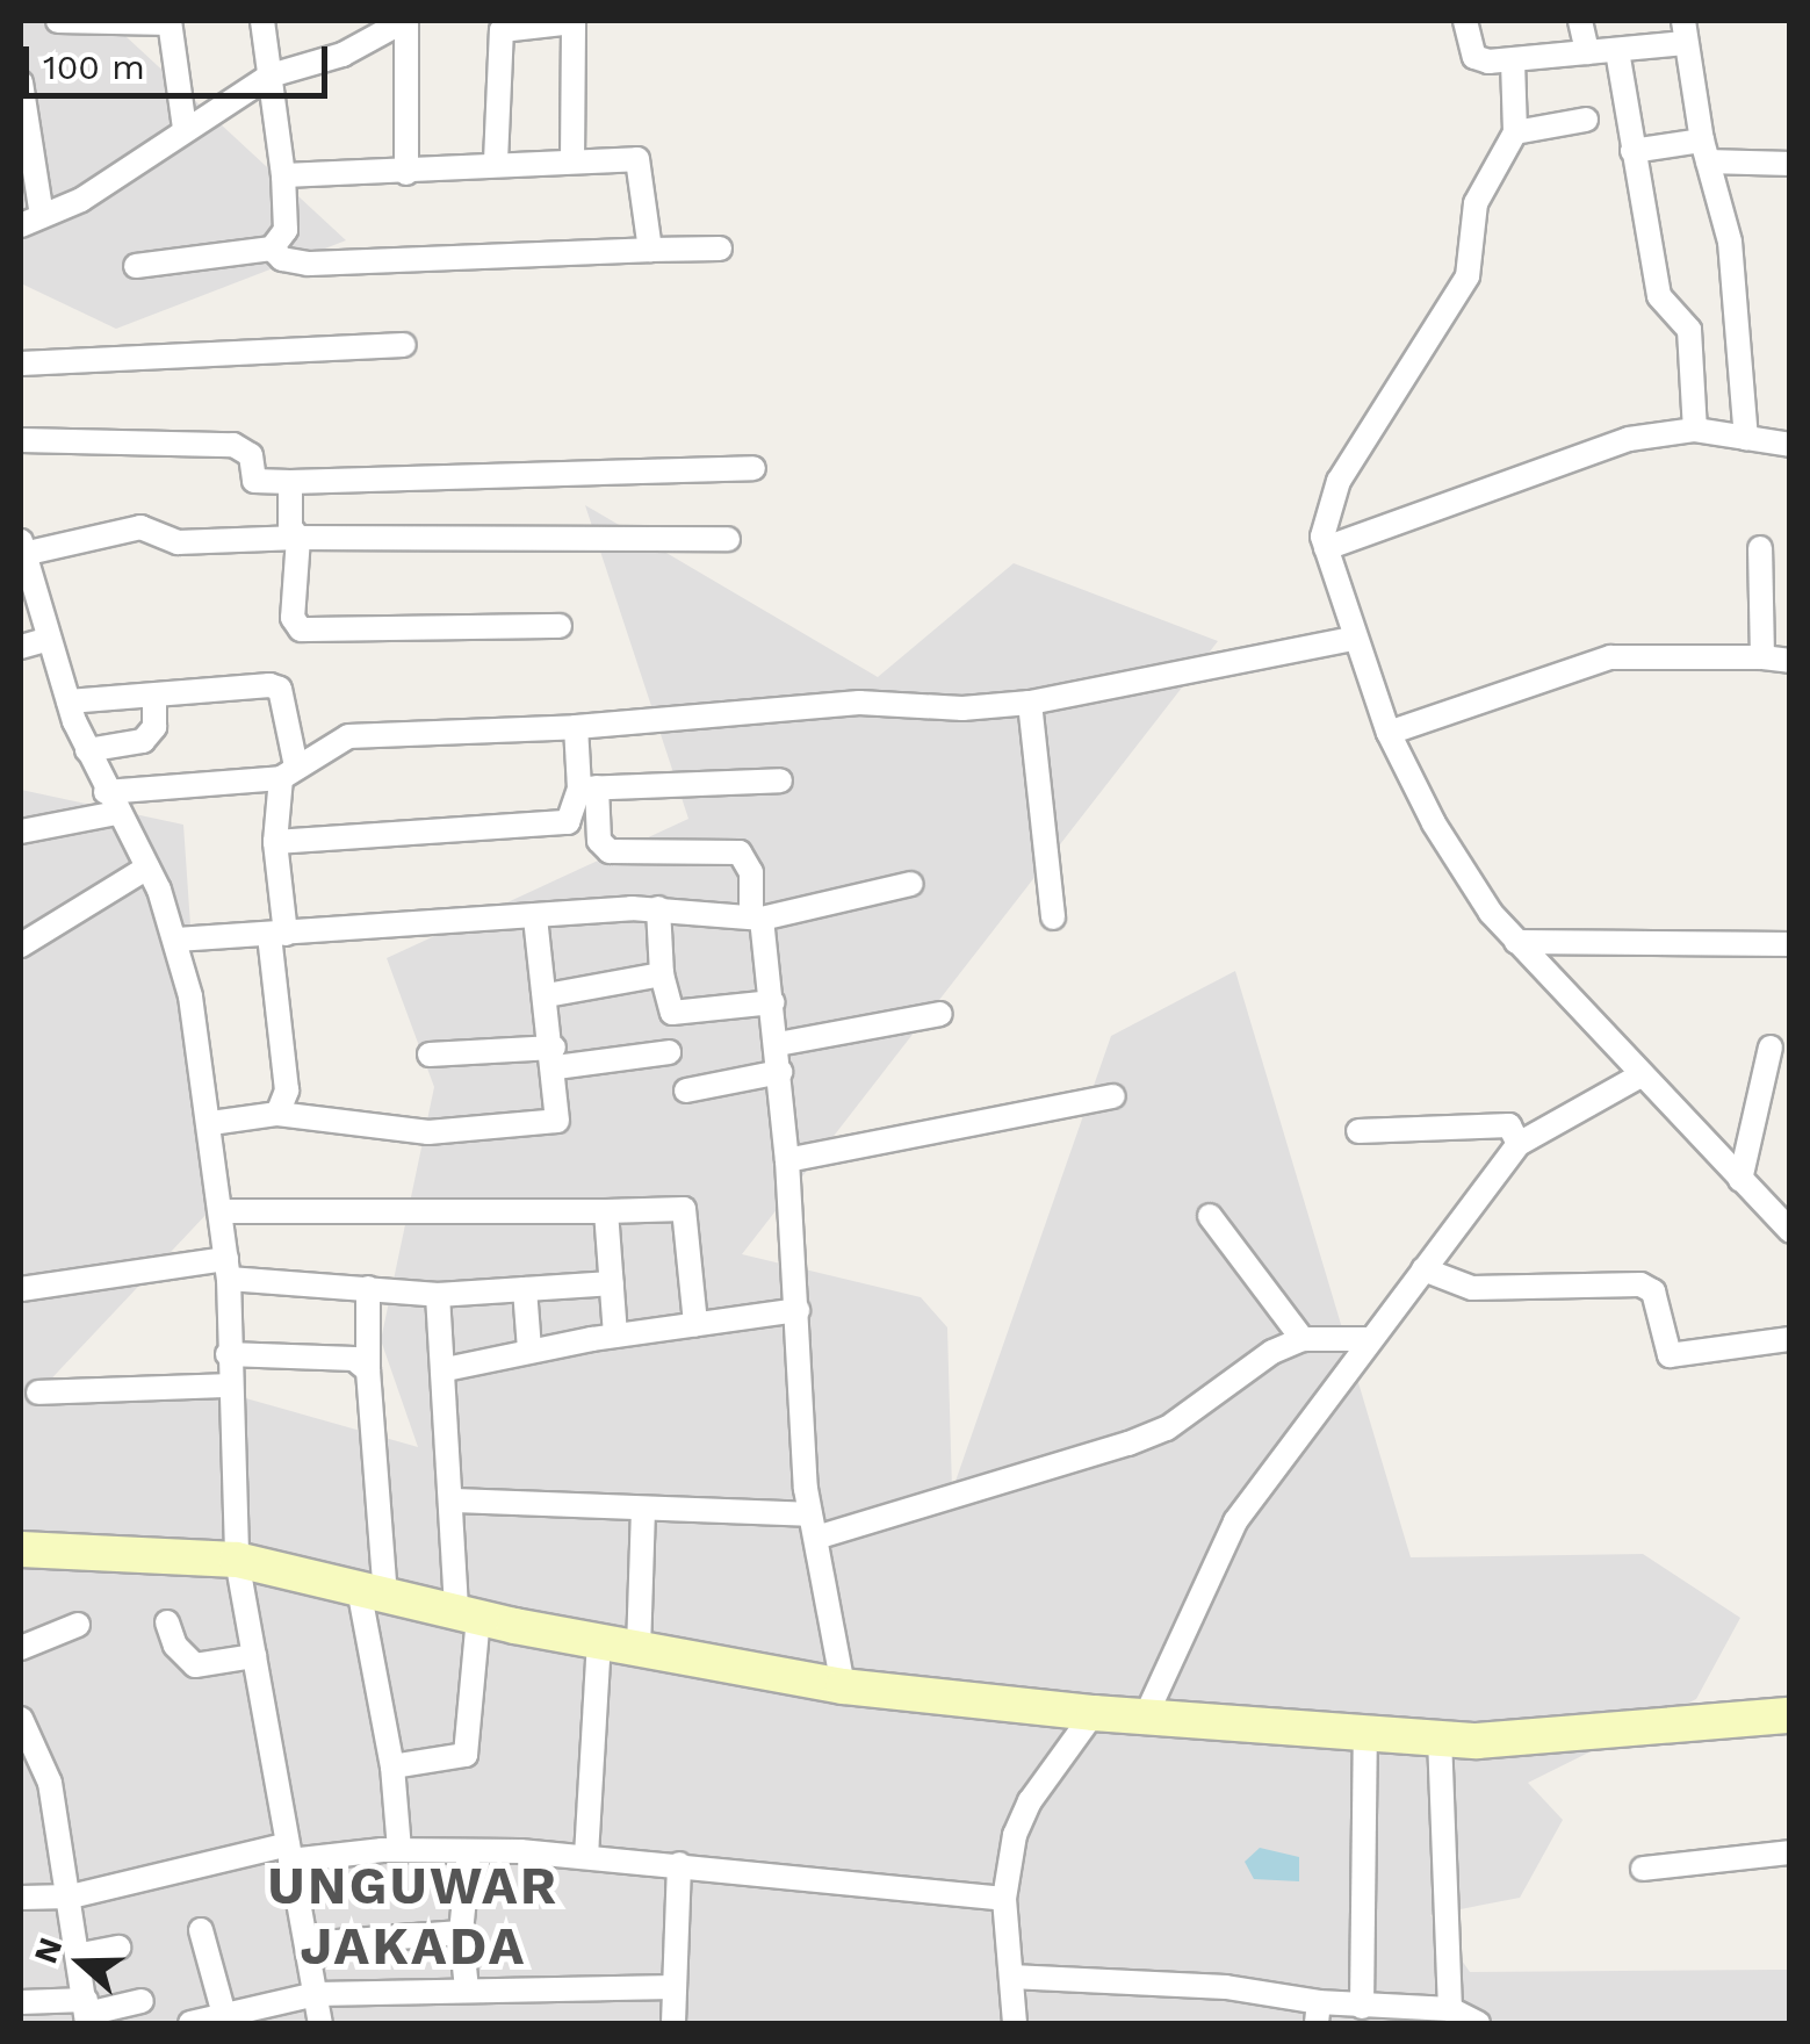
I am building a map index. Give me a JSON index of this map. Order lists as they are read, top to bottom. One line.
{"districts":["UNGUWAR JAKADA"],"scale_bar":"100 m","north":"left"}
